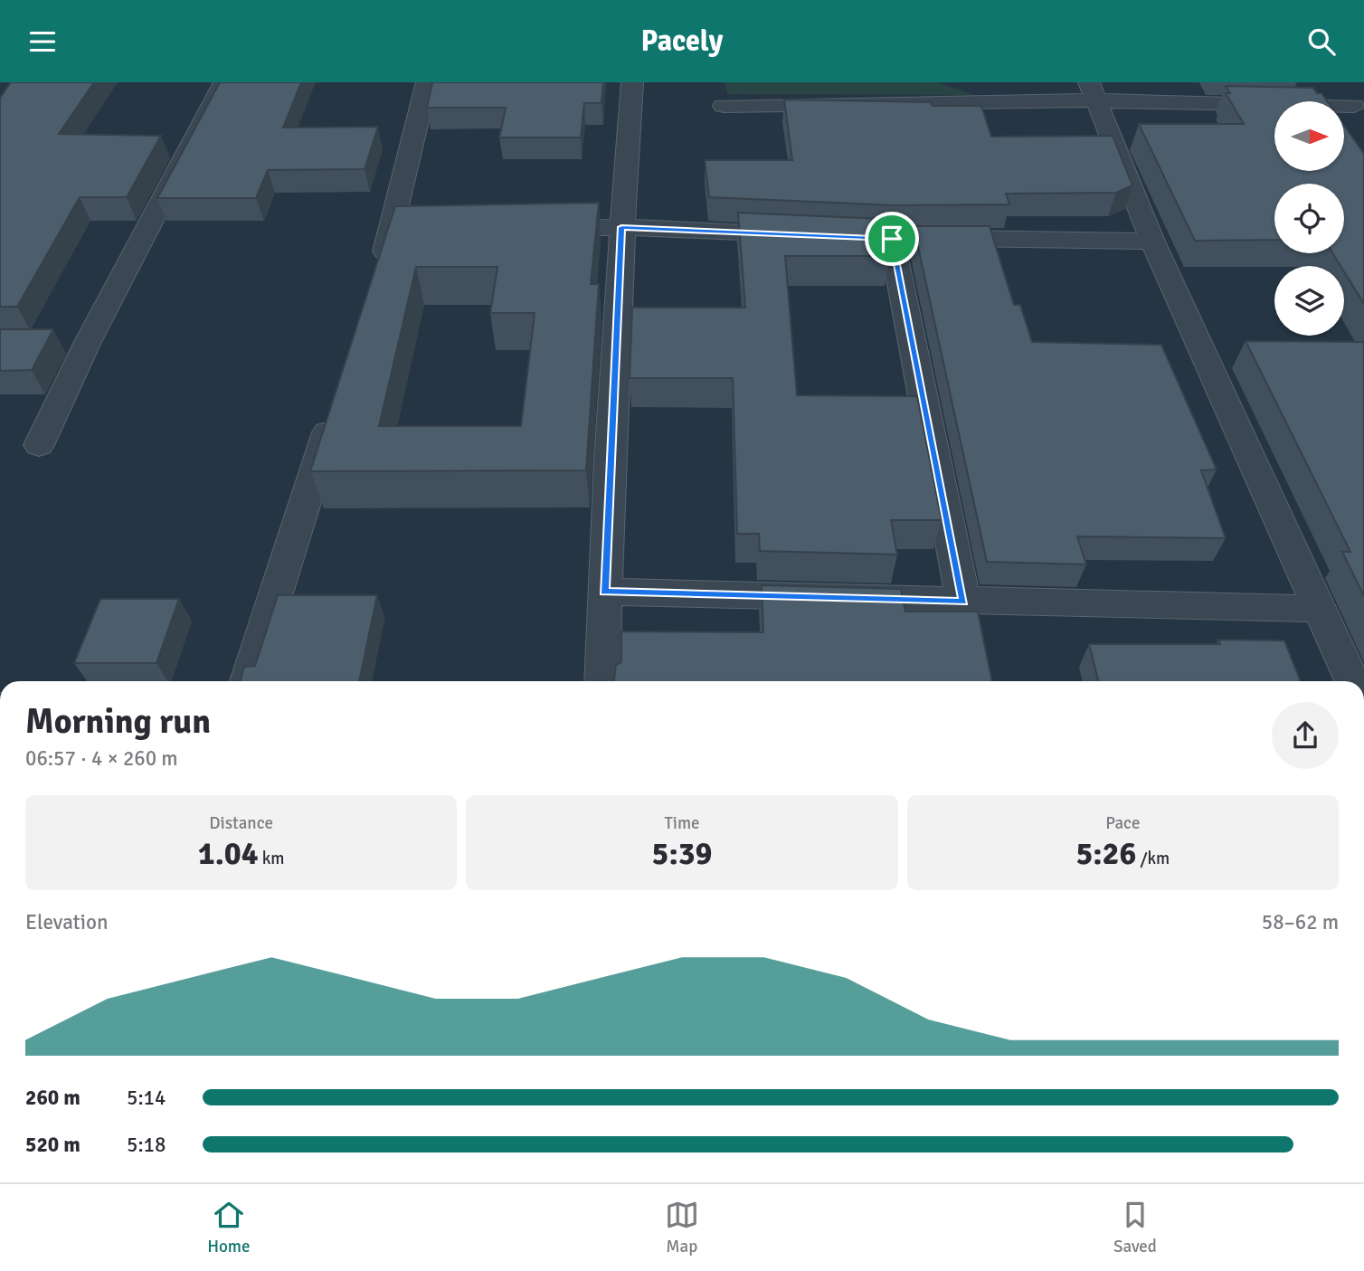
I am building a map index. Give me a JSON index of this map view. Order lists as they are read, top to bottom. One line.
{"north":"right","page":{"header":"Pacely","heading":["Morning run","06:57 · 4 × 260 m"],"stats":[["Distance","1.04 km"],["Time","5:39"],["Pace","5:26 /km"]],"chart":["Elevation","58–62 m"],"list":[{"name":"260 m","note":"5:14"},{"name":"520 m","note":"5:18"}],"tabs":["Home","Map","Saved"]}}
